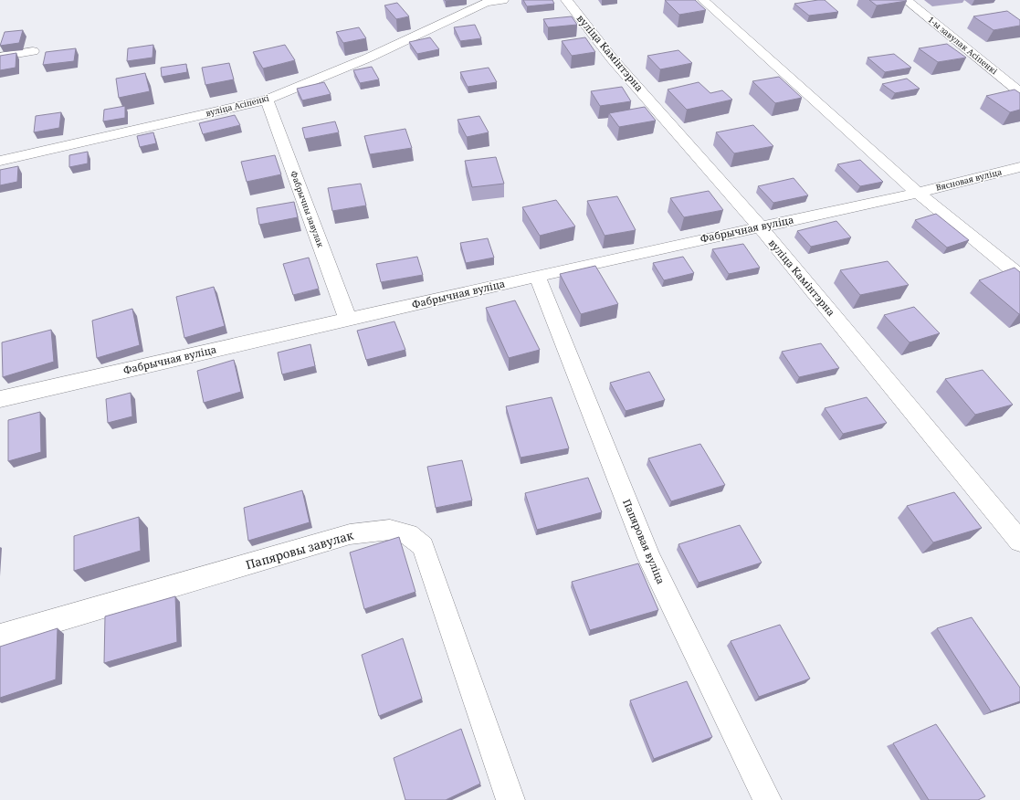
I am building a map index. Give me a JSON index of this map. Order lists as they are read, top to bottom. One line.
{"streets":{"street":["1-ы завулак Асіпенкі","вуліца Камінтэрна","вуліца Асіпенкі","Вясновая вуліца","Фабрычны завулак","Фабрычная вуліца","Папяровая вуліца","Папяровы завулак"]},"crossings":[["вуліца Камінтэрна","Фабрычная вуліца"],["вуліца Асіпенкі","Фабрычны завулак"],["Вясновая вуліца","Фабрычная вуліца"],["Фабрычны завулак","Фабрычная вуліца"],["Фабрычная вуліца","Папяровая вуліца"]]}
